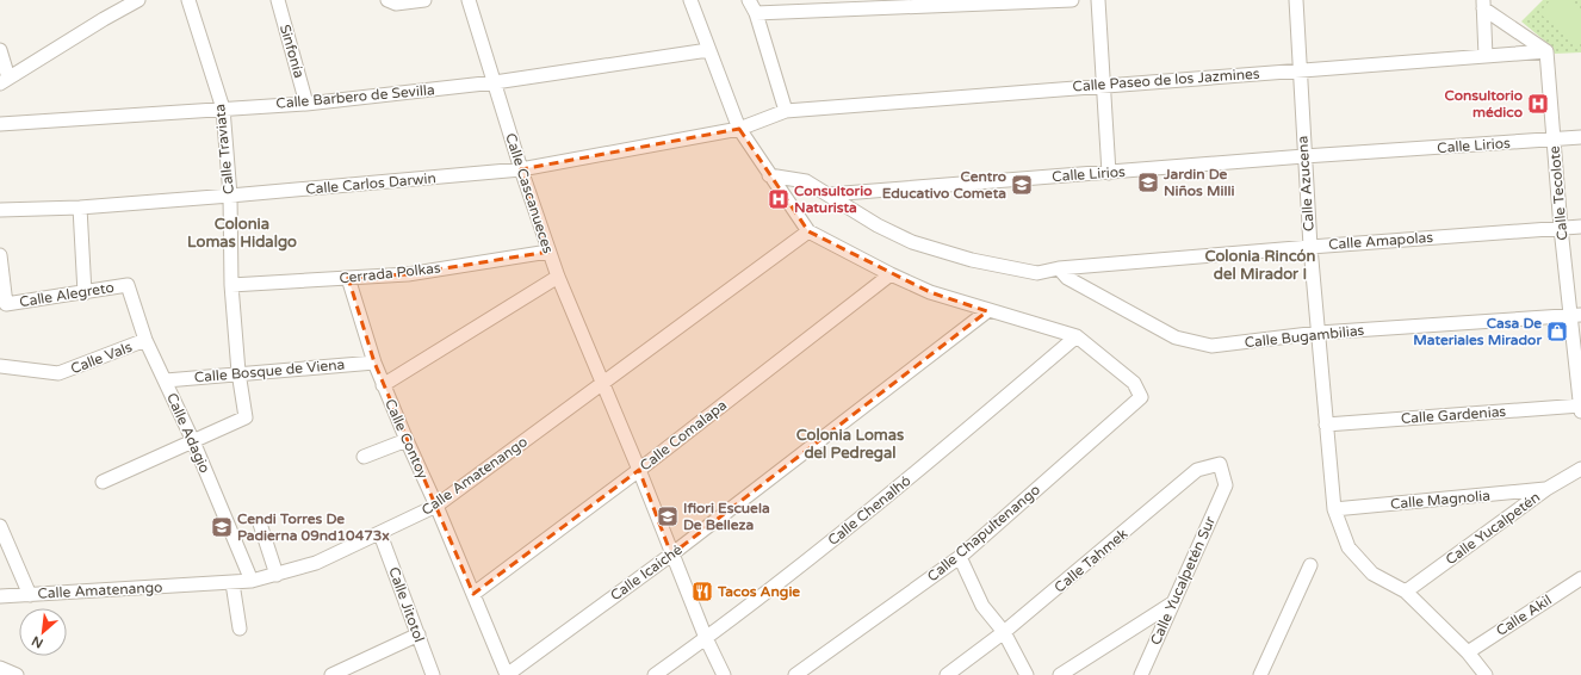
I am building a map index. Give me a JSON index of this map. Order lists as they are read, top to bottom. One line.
{"streets":{"street":["Sinfonía","Calle Paseo de los Jazmines","Calle Barbero de Sevilla","Calle Lirios","Calle Traviata","Calle Carlos Darwin","Calle Azucena","Calle Cascanueces","Calle Tecolote","Calle Amapolas","Cerrada Polkas","Calle Alegreto","Calle Bugambilias","Calle Vals","Calle Bosque de Viena","Calle Gardenias","Calle Adagio","Calle Comalapa","Calle Contoy","Calle Amatenango","Calle Magnolia","Calle Chenalhó","Calle Yucalpetén","Calle Chapultenango","Calle Tahmek","Calle Icaiché","Calle Yucalpetén Sur","Calle Jitotol","Calle Akil"]},"crossings":[["Sinfonía","Calle Barbero de Sevilla"],["Calle Paseo de los Jazmines","Calle Carlos Darwin"],["Calle Paseo de los Jazmines","Calle Azucena"],["Calle Paseo de los Jazmines","Calle Tecolote"],["Calle Barbero de Sevilla","Calle Traviata"],["Calle Barbero de Sevilla","Calle Cascanueces"],["Calle Lirios","Calle Azucena"],["Calle Lirios","Calle Tecolote"],["Calle Lirios","Calle Amapolas"],["Calle Traviata","Calle Carlos Darwin"],["Calle Traviata","Cerrada Polkas"],["Calle Traviata","Calle Bosque de Viena"],["Calle Traviata","Calle Adagio"],["Calle Carlos Darwin","Calle Cascanueces"],["Calle Azucena","Calle Amapolas"],["Calle Azucena","Calle Bugambilias"],["Calle Azucena","Calle Gardenias"],["Calle Azucena","Calle Magnolia"],["Calle Azucena","Calle Yucalpetén"],["Calle Azucena","Calle Akil"],["Calle Cascanueces","Cerrada Polkas"],["Calle Cascanueces","Calle Comalapa"],["Calle Cascanueces","Calle Amatenango"],["Calle Cascanueces","Calle Chenalhó"],["Calle Cascanueces","Calle Icaiché"],["Calle Tecolote","Calle Amapolas"],["Calle Tecolote","Calle Bugambilias"],["Calle Tecolote","Calle Gardenias"],["Calle Amapolas","Calle Bugambilias"],["Cerrada Polkas","Calle Contoy"],["Calle Alegreto","Calle Adagio"],["Calle Vals","Calle Adagio"],["Calle Bosque de Viena","Calle Adagio"],["Calle Bosque de Viena","Calle Contoy"],["Calle Adagio","Calle Amatenango"],["Calle Comalapa","Calle Contoy"],["Calle Contoy","Calle Amatenango"],["Calle Contoy","Calle Icaiché"],["Calle Amatenango","Calle Jitotol"],["Calle Magnolia","Calle Yucalpetén"],["Calle Chenalhó","Calle Chapultenango"],["Calle Tahmek","Calle Yucalpetén Sur"]],"districts":["Colonia Lomas Hidalgo","Colonia Rincón del Mirador I","Colonia Lomas del Pedregal"],"places":{"hospital":["Consultorio médico","Consultorio Naturista"],"school or university":["Jardin De Niños Milli","Centro Educativo Cometa","Ifiori Escuela De Belleza","Cendi Torres De Padierna 09nd10473x"],"shop":["Casa De Materiales Mirador"],"restaurant":["Tacos Angie"]},"north":"bottom left"}
